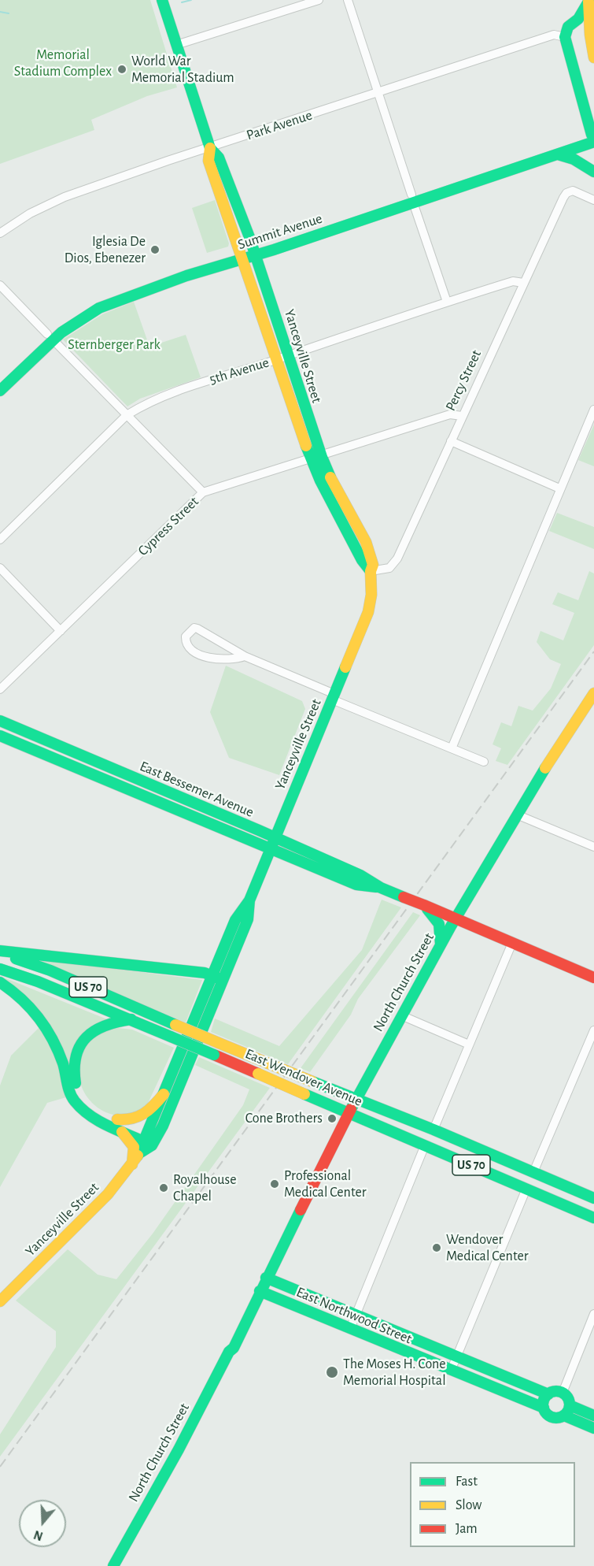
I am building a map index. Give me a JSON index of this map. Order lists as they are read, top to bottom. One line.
{"streets":{"main road":["Summit Avenue","Yanceyville Street","East Bessemer Avenue","North Church Street","US 70","East Wendover Avenue","East Northwood Street"],"street":["Park Avenue","5th Avenue","Percy Street","Cypress Street"]},"crossings":[["Park Avenue","Yanceyville Street"],["Summit Avenue","Yanceyville Street"],["Yanceyville Street","5th Avenue"],["Yanceyville Street","Percy Street"],["Yanceyville Street","Cypress Street"],["Yanceyville Street","East Bessemer Avenue"],["5th Avenue","Percy Street"],["Percy Street","Cypress Street"],["East Bessemer Avenue","North Church Street"],["North Church Street","East Wendover Avenue"],["North Church Street","East Northwood Street"]],"parks":["Memorial Stadium Complex","Sternberger Park"],"places":["World War Memorial Stadium","Iglesia De Dios, Ebenezer","Cone Brothers","Professional Medical Center","Royalhouse Chapel","Wendover Medical Center","The Moses H. Cone Memorial Hospital"],"legend":["Fast","Slow","Jam"],"north":"bottom"}
